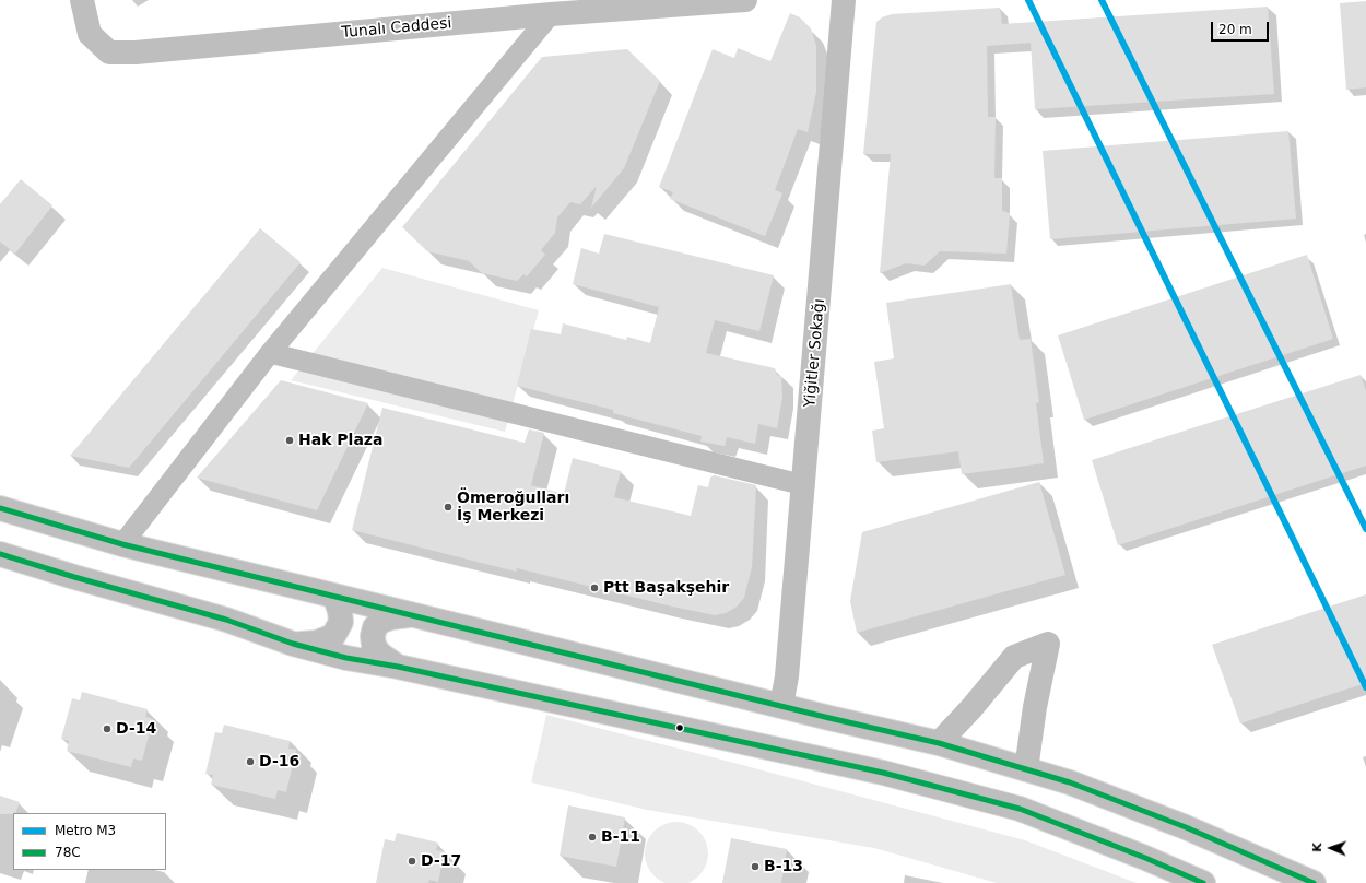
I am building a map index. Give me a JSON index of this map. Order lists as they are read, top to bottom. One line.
{"streets":{"main road":["Tunalı Caddesi","Yiğitler Sokağı"]},"places":["Hak Plaza","Ömeroğulları İş Merkezi","Ptt Başakşehir","D-14","D-16","B-11","D-17","B-13"],"lines":["metro line M3","transit line 78C"],"legend":["Metro M3","78C"],"scale_bar":"20 m","north":"left"}
